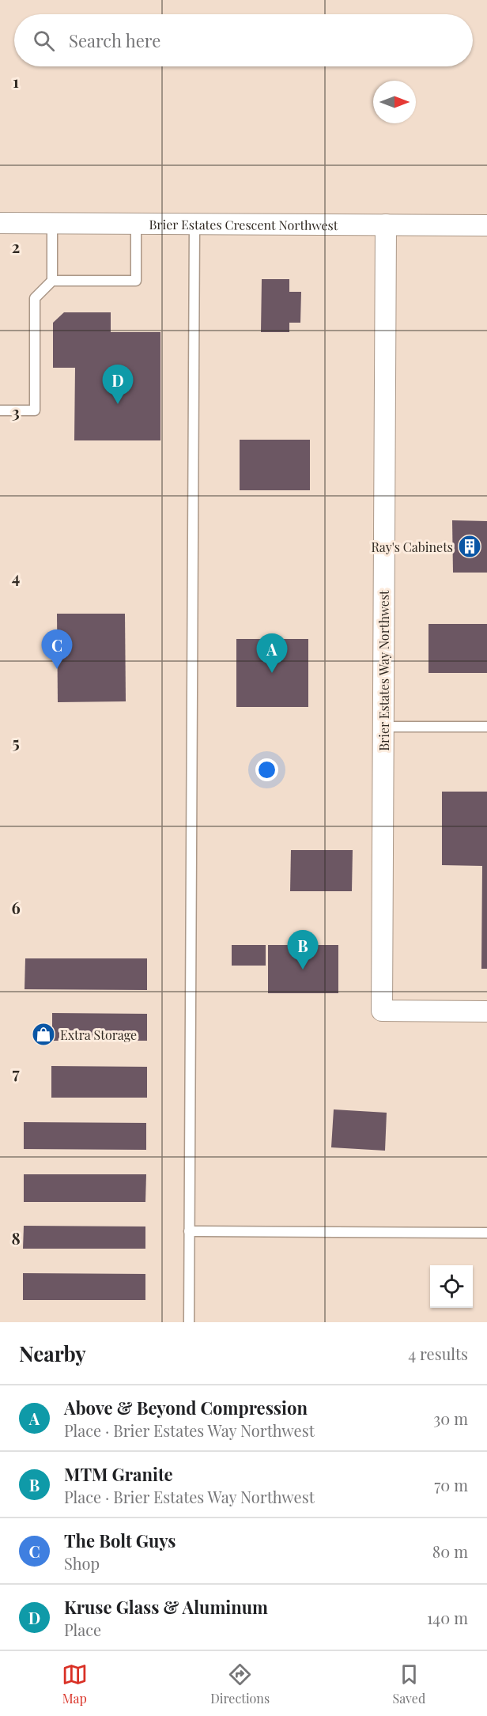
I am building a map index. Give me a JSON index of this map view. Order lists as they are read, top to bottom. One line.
{"streets":{"street":["Brier Estates Crescent Northwest","Brier Estates Way Northwest"]},"crossings":[["Brier Estates Crescent Northwest","Brier Estates Way Northwest"]],"places":{"building":["Ray's Cabinets"],"shop":["Extra Storage"]},"north":"right","page":{"search":"Search here","pins":["D","C","A","B"],"heading":["Nearby","4 results"],"list":[{"mark":"A","name":"Above & Beyond Compression","note":"Place · Brier Estates Way Northwest","value":"30 m"},{"mark":"B","name":"MTM Granite","note":"Place · Brier Estates Way Northwest","value":"70 m"},{"mark":"C","name":"The Bolt Guys","note":"Shop","value":"80 m"},{"mark":"D","name":"Kruse Glass & Aluminum","note":"Place","value":"140 m"}],"nav":["Map","Directions","Saved"]},"grid":{"rows":["1","2","3","4","5","6","7","8"]}}
